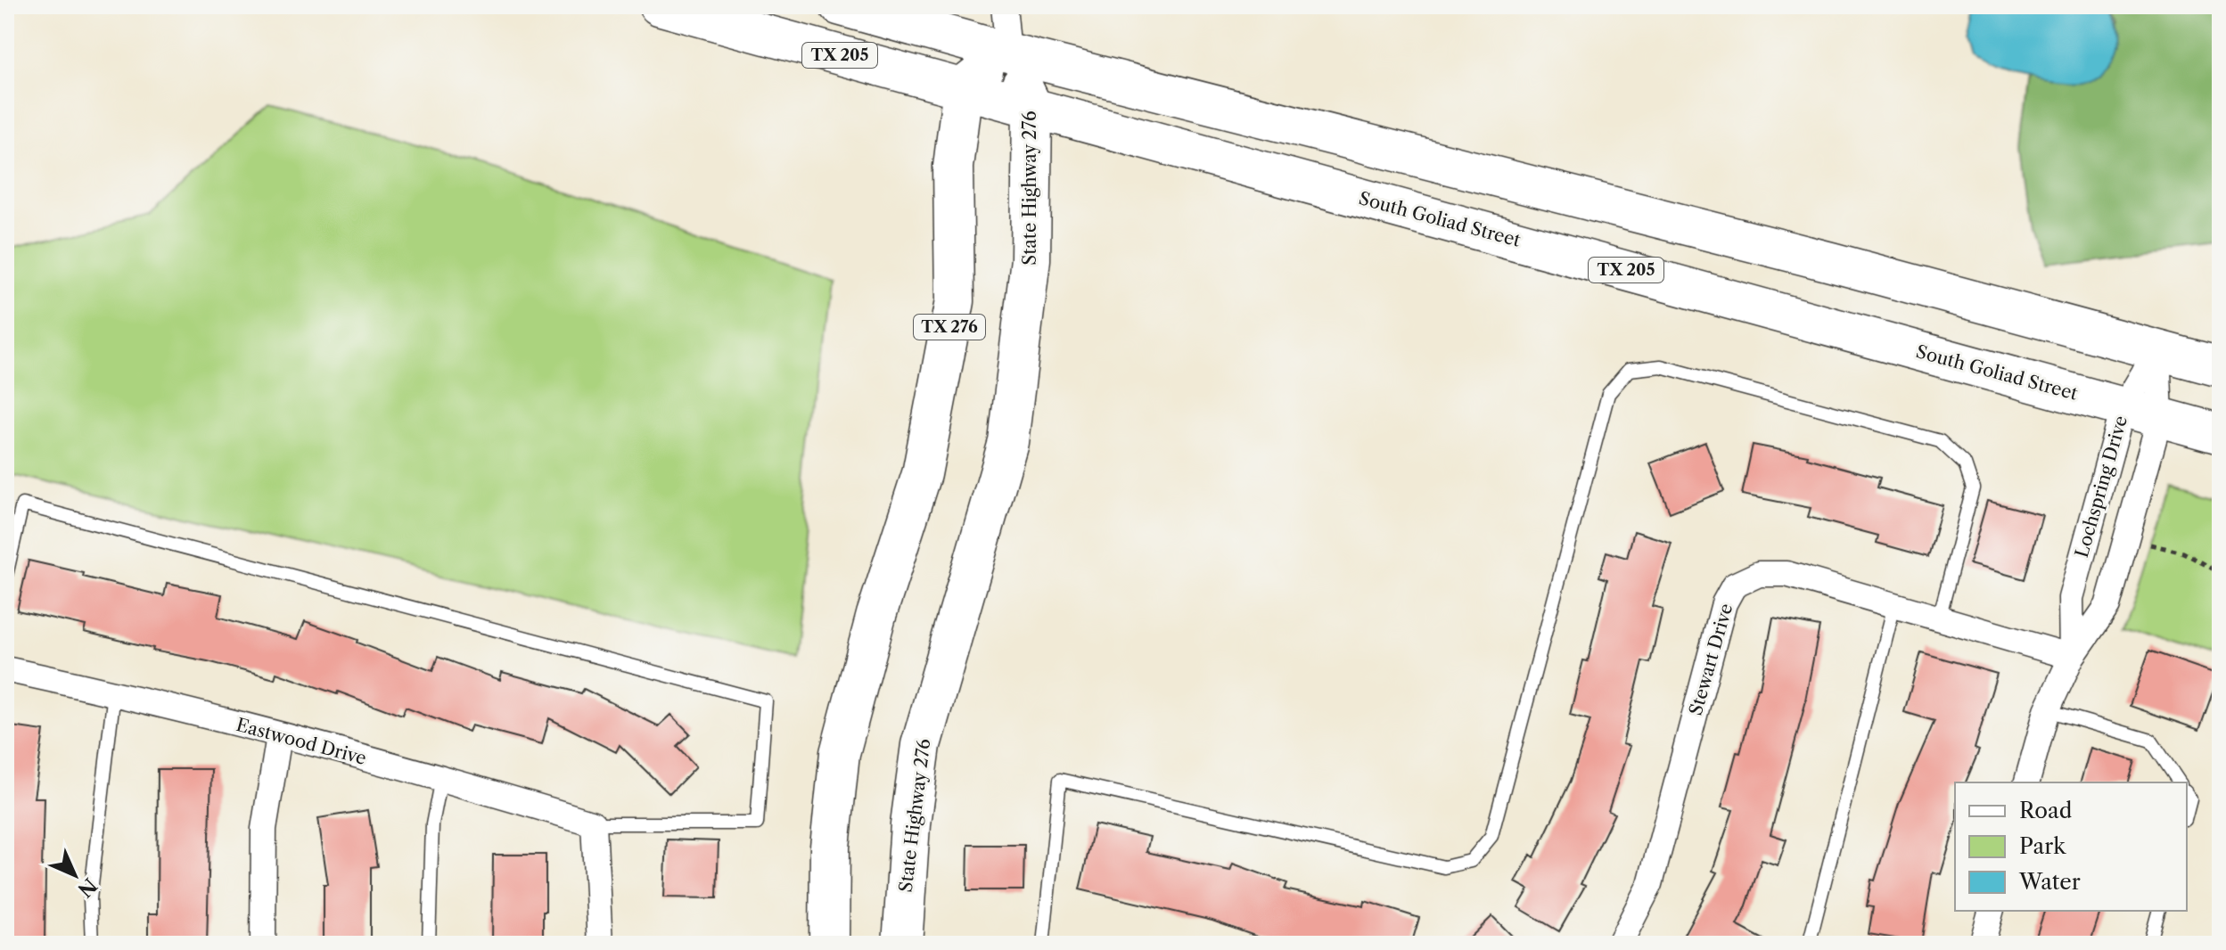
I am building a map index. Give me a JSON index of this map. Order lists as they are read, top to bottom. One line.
{"streets":{"main road":["TX 205","State Highway 276","South Goliad Street","TX 276"],"street":["Lochspring Drive","Stewart Drive","Eastwood Drive"]},"crossings":[["TX 205","State Highway 276"],["TX 205","Lochspring Drive"],["State Highway 276","South Goliad Street"],["South Goliad Street","TX 276"],["South Goliad Street","Lochspring Drive"],["Lochspring Drive","Stewart Drive"]],"legend":["Road","Park","Water"],"north":"bottom right"}
